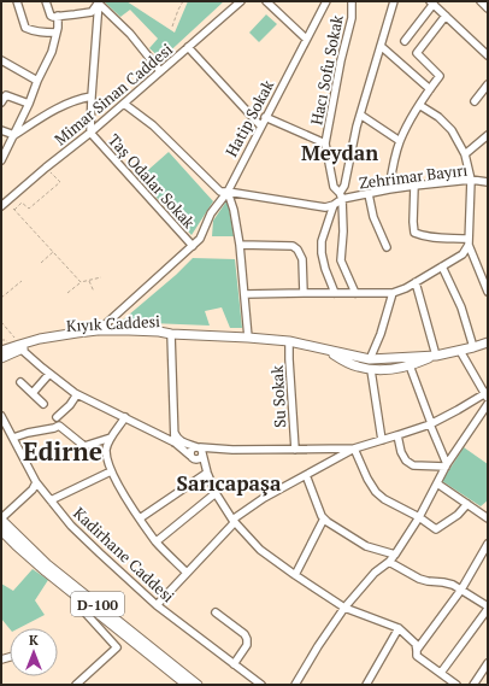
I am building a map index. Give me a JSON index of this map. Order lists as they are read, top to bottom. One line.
{"streets":{"main road":["Kıyık Caddesi","D-100"],"street":["Hacı Sofu Sokak","Mimar Sinan Caddesi","Hatip Sokak","Zehrimar Bayırı","Taş Odalar Sokak","Su Sokak","Kadirhane Caddesi"]},"crossings":[["Hacı Sofu Sokak","Zehrimar Bayırı"],["Mimar Sinan Caddesi","Taş Odalar Sokak"],["Hatip Sokak","Taş Odalar Sokak"],["Hatip Sokak","Kıyık Caddesi"],["Kıyık Caddesi","Su Sokak"]],"districts":["Meydan","Edirne","Sarıcapaşa"],"north":"top"}
